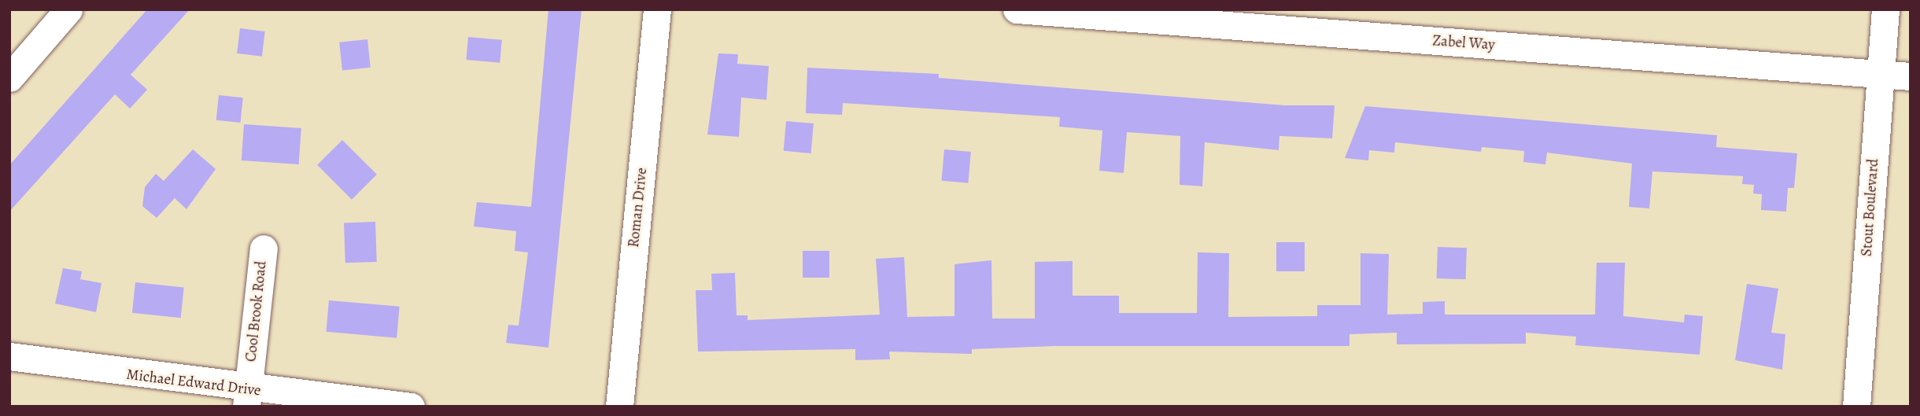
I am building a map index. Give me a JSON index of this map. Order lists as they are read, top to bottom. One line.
{"streets":{"street":["Zabel Way","Roman Drive","Stout Boulevard","Cool Brook Road","Michael Edward Drive"]},"crossings":[["Zabel Way","Stout Boulevard"],["Cool Brook Road","Michael Edward Drive"]]}
